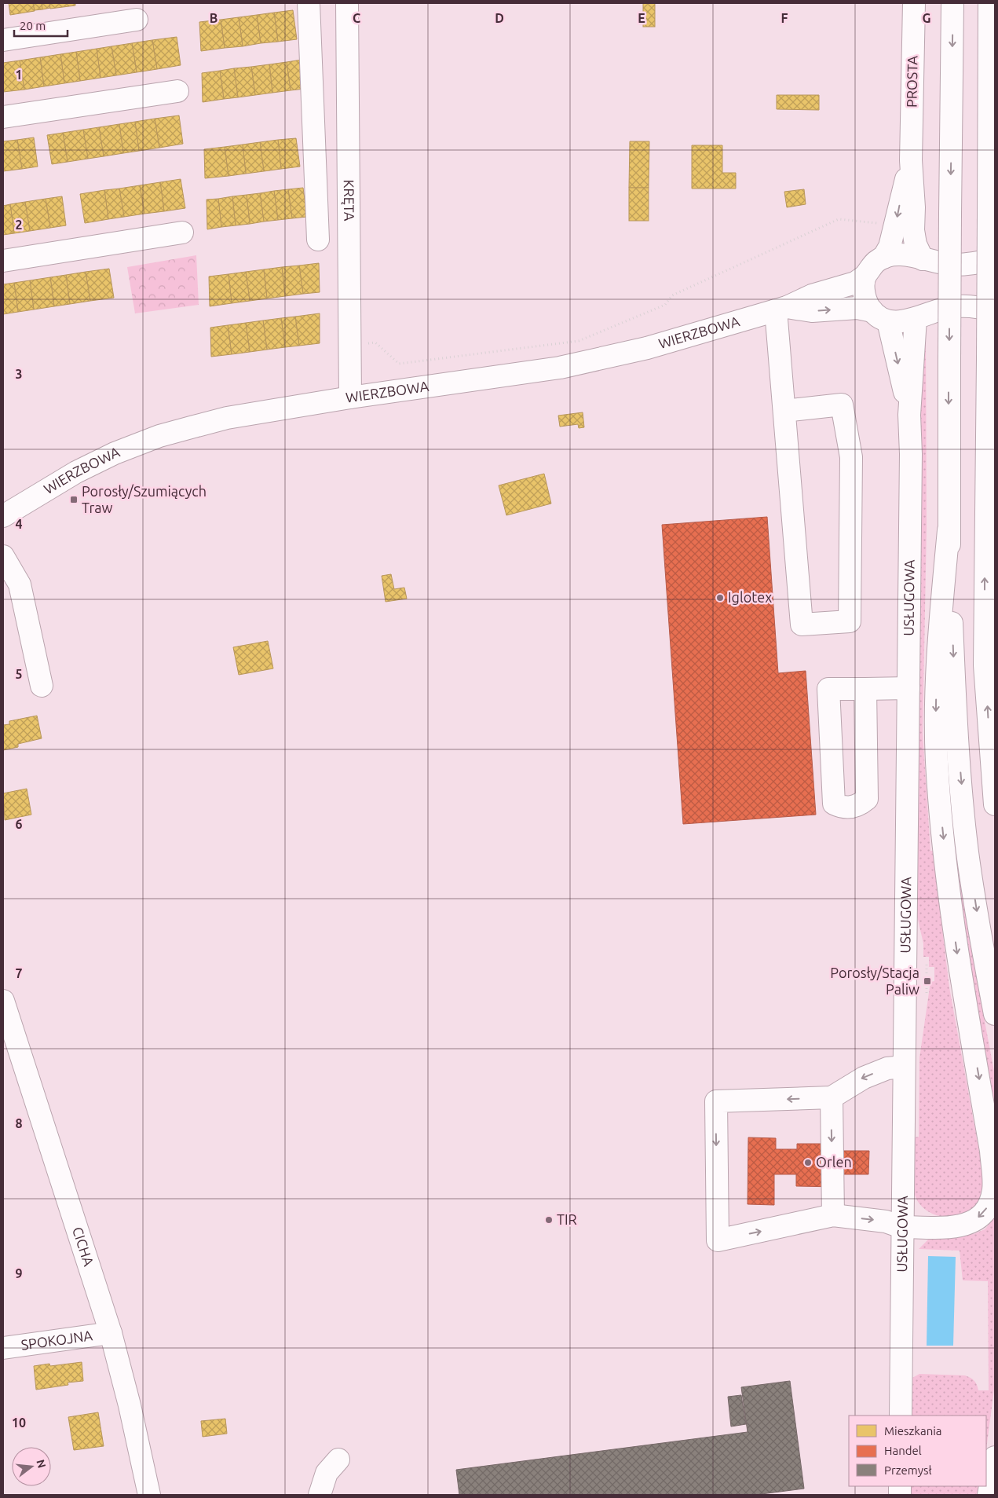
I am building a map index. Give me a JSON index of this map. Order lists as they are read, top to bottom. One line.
{"streets":{"main road":["PROSTA","KRĘTA","WIERZBOWA","USŁUGOWA","CICHA","SPOKOJNA"]},"crossings":[["KRĘTA","WIERZBOWA"],["CICHA","SPOKOJNA"]],"places":{"transit":["Porosły/Szumiących Traw","Porosły/Stacja Paliw"],"other":["Iglotex","Orlen","TIR"]},"legend":["Mieszkania","Handel","Przemysł"],"scale_bar":"20 m","north":"right","grid":{"columns":["B","C","D","E","F","G"],"rows":["1","2","3","4","5","6","7","8","9","10"]}}
